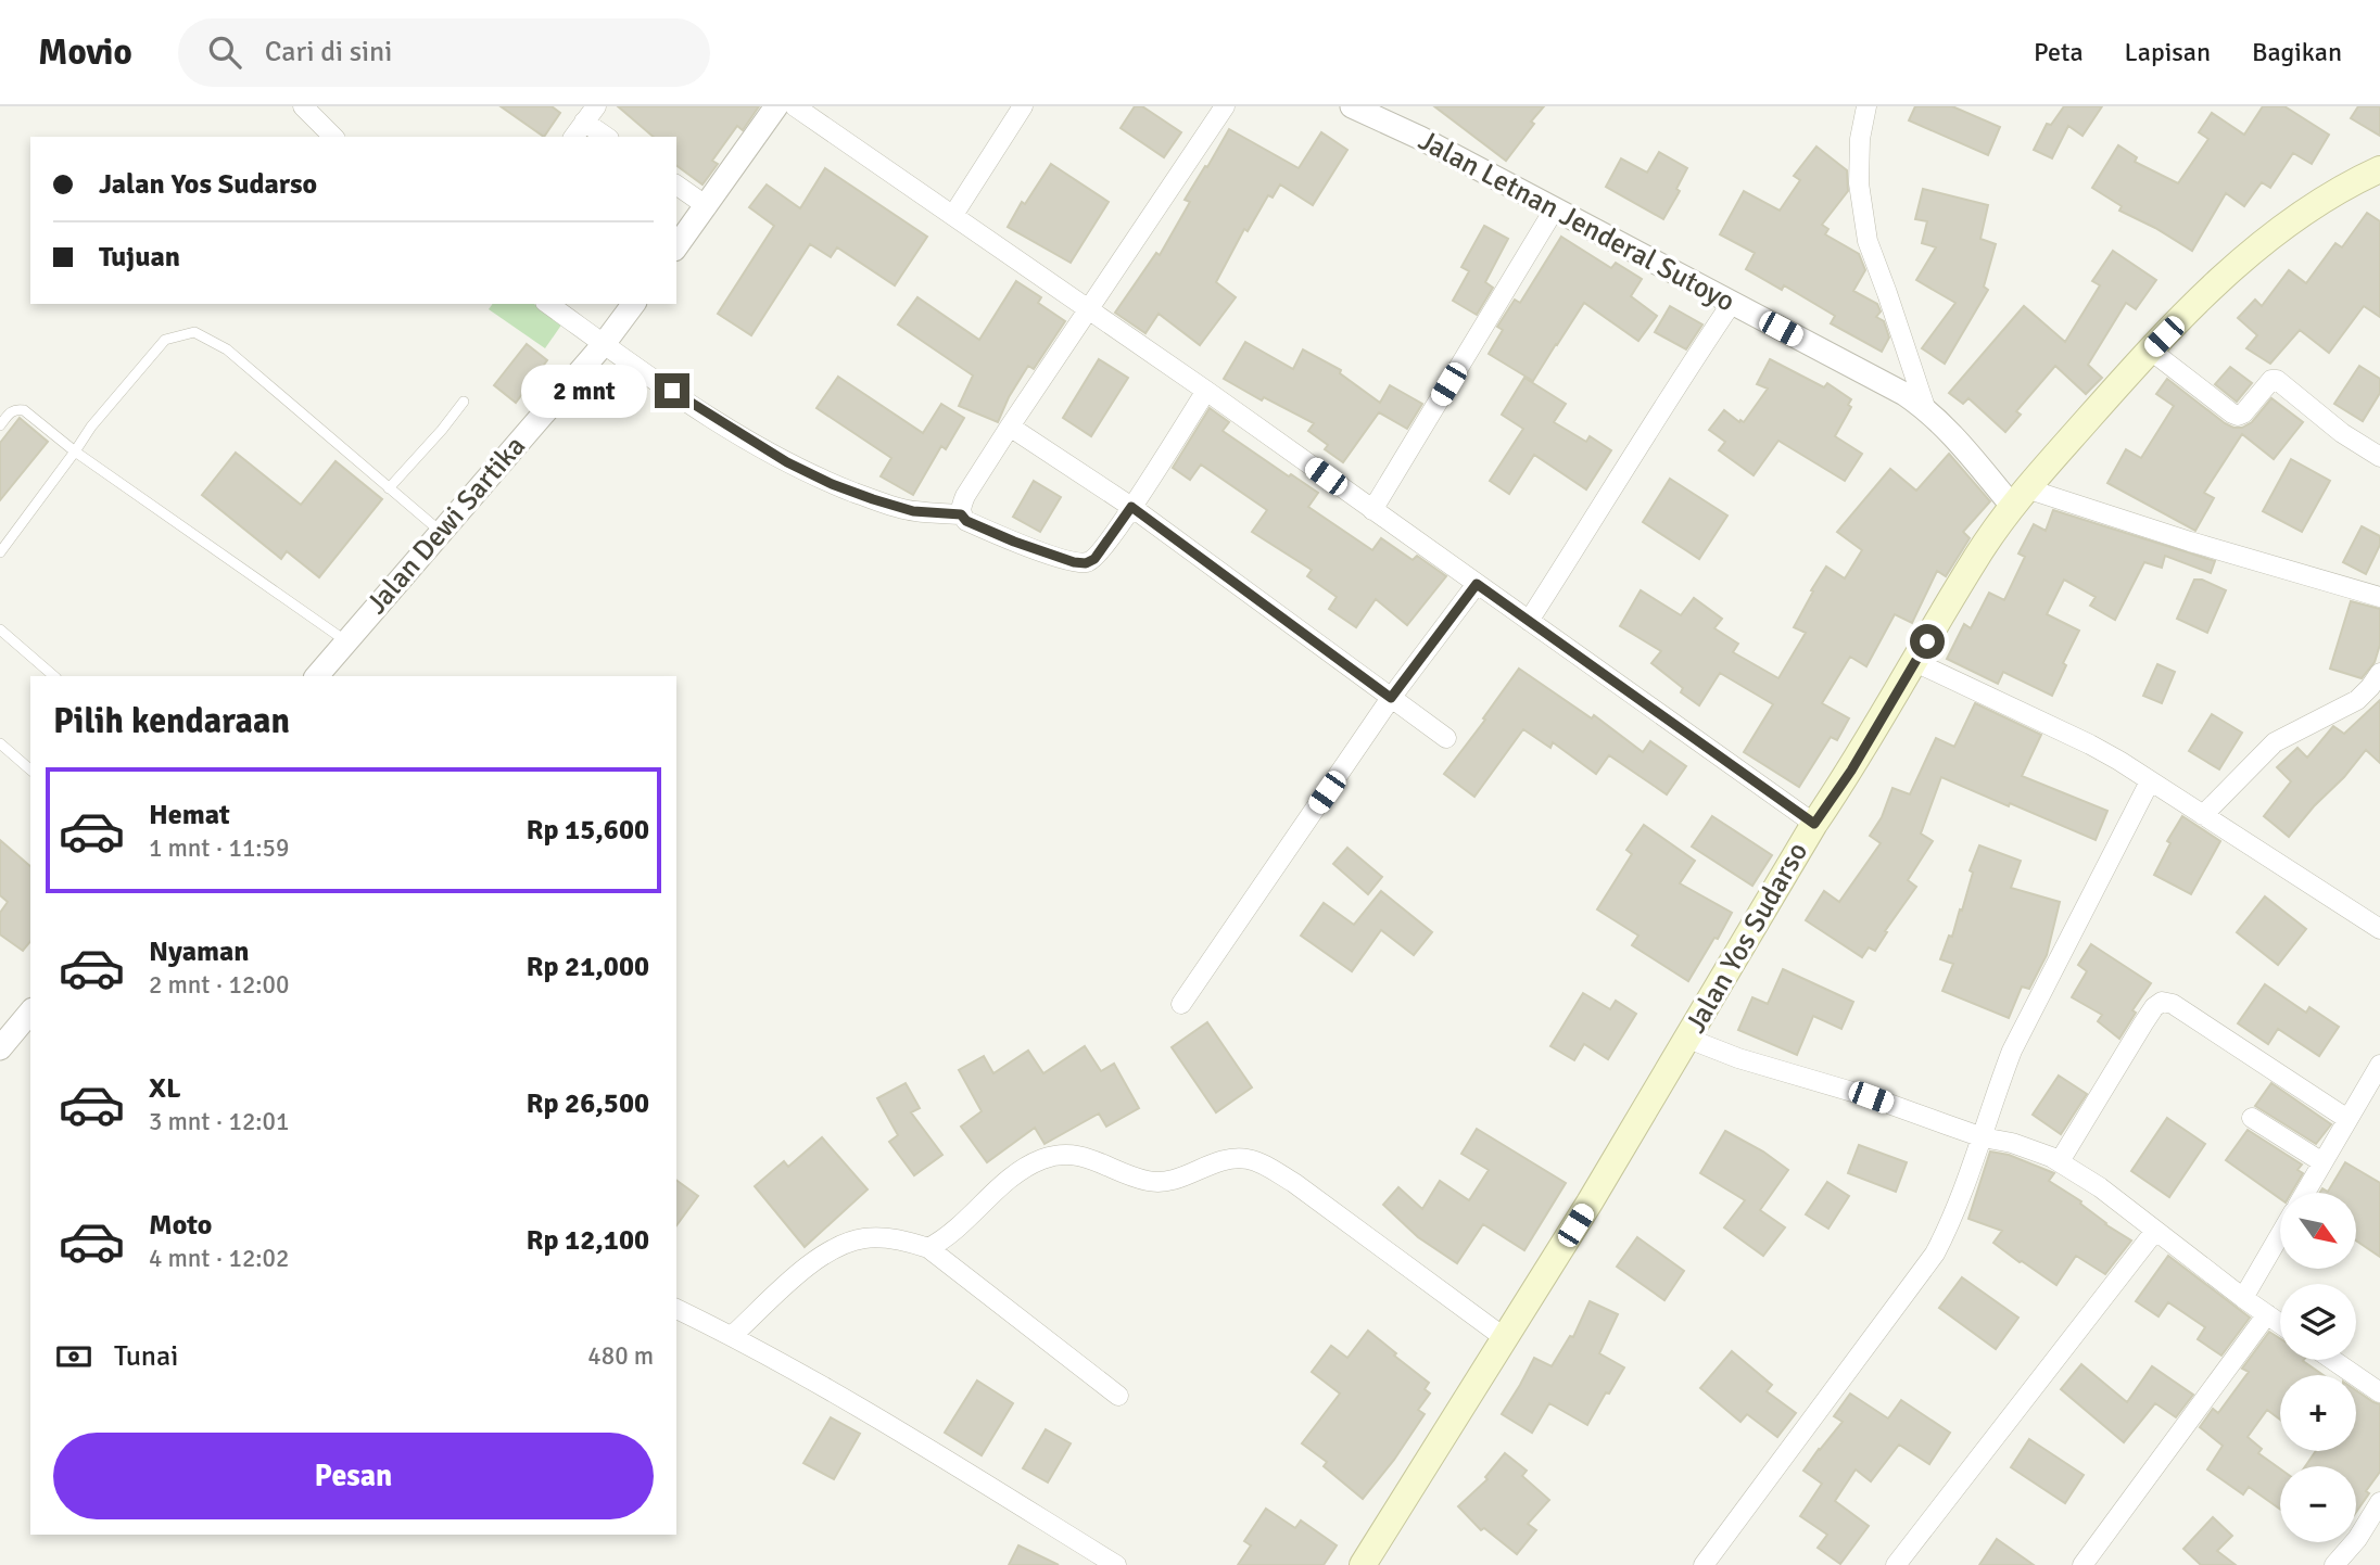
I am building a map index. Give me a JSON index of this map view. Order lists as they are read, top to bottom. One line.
{"streets":{"main road":["Jalan Yos Sudarso"],"street":["Jalan Letnan Jenderal Sutoyo","Jalan Dewi Sartika"]},"crossings":[["Jalan Letnan Jenderal Sutoyo","Jalan Yos Sudarso"]],"north":"bottom right","page":{"header":"Movio","search":"Cari di sini","nav":["Peta","Lapisan","Bagikan"],"banner":["Jalan Yos Sudarso","Tujuan"],"bubble":"2 mnt","heading":"Pilih kendaraan","list":[{"name":"Hemat","note":"1 mnt · 11:59","value":"Rp 15,600"},{"name":"Nyaman","note":"2 mnt · 12:00","value":"Rp 21,000"},{"name":"XL","note":"3 mnt · 12:01","value":"Rp 26,500"},{"name":"Moto","note":"4 mnt · 12:02","value":"Rp 12,100"}],"map_buttons":["+","−"],"pay":["Tunai","480 m"],"buttons":"Pesan"}}
